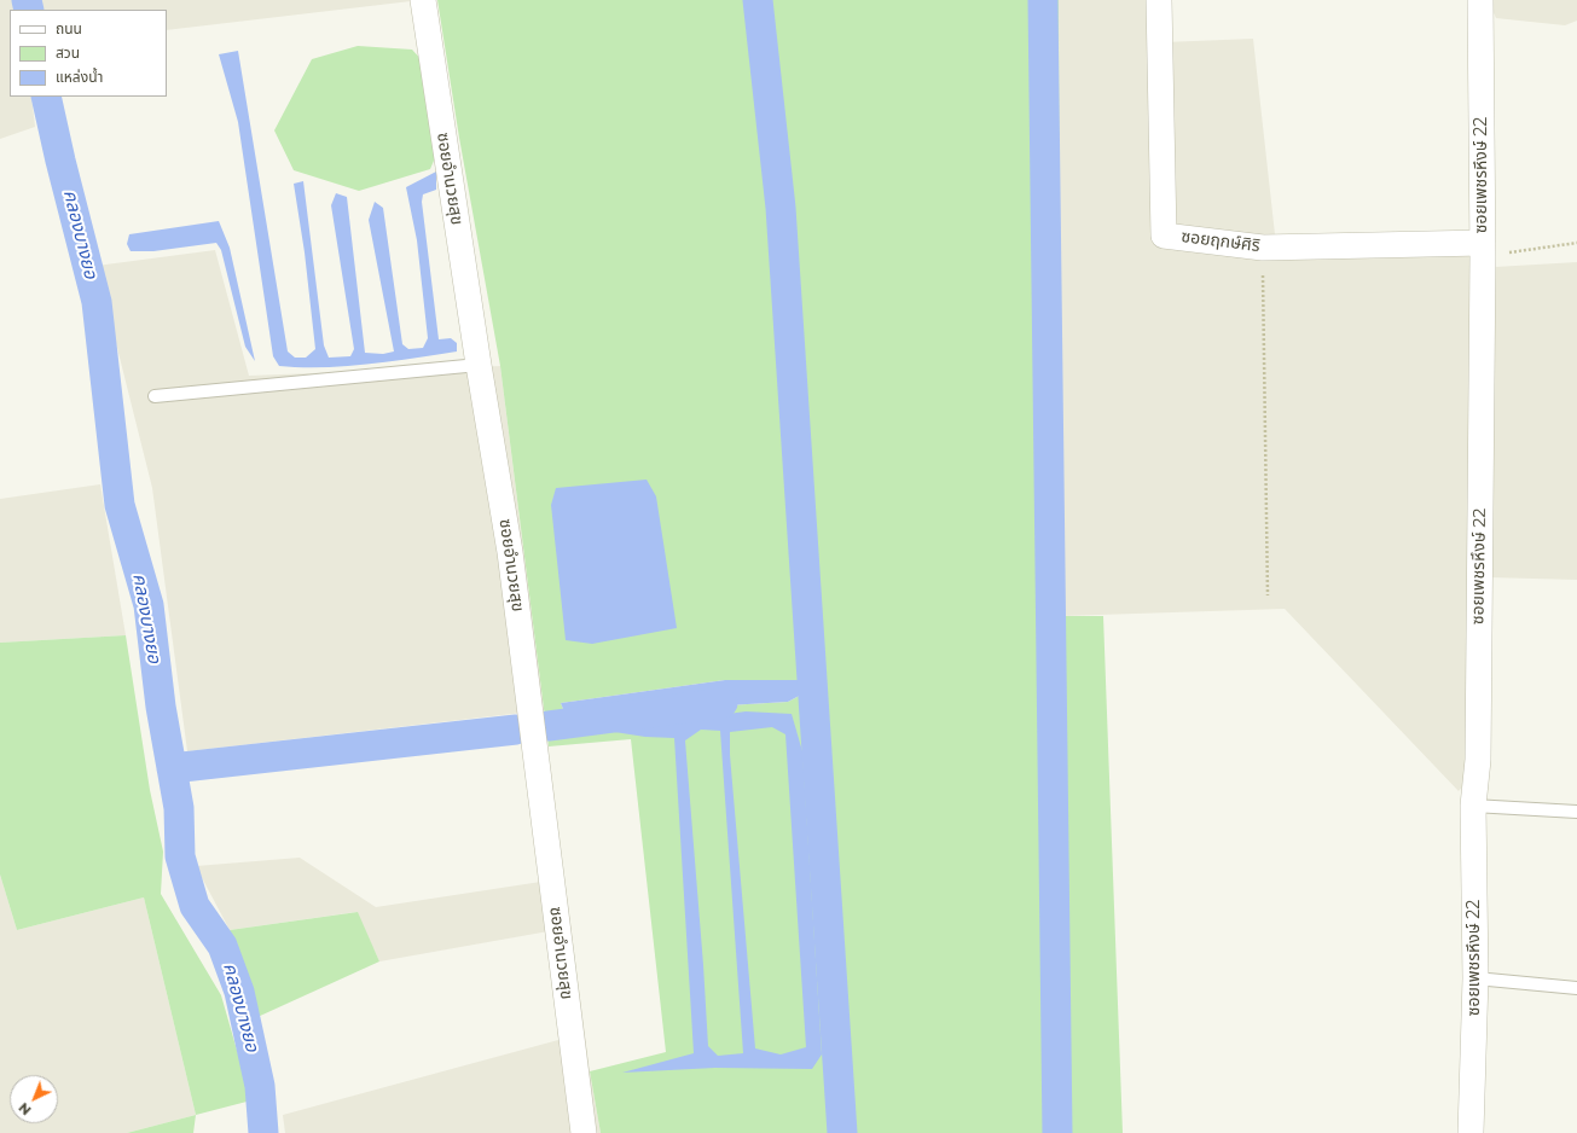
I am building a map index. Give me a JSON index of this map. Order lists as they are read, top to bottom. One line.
{"streets":{"street":["ซอยเพชรหึงษ์ 22","ซอยอำนวยสุข","ซอยฤกษ์ศิริ"]},"crossings":[["ซอยเพชรหึงษ์ 22","ซอยฤกษ์ศิริ"]],"water":["คลองบางยอ"],"legend":["ถนน","สวน","แหล่งน้ำ"],"north":"bottom left"}
